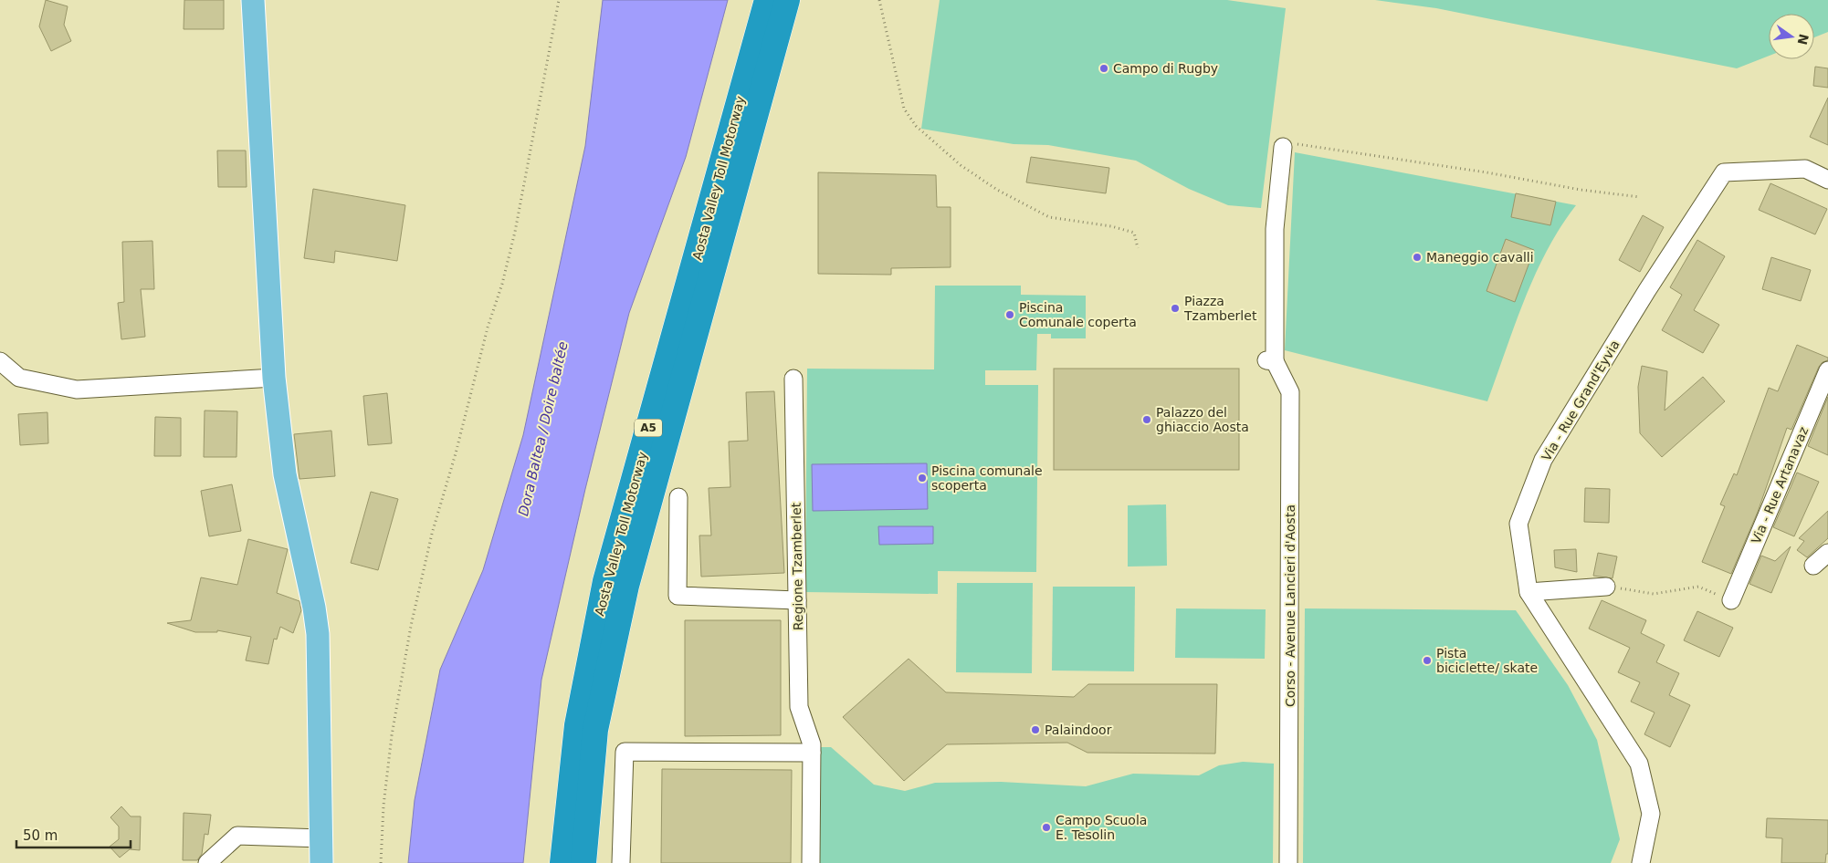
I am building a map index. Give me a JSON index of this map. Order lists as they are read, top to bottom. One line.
{"streets":{"highway":["Aosta Valley Toll Motorway","A5"],"street":["Via - Rue Grand'Eyvia","Via - Rue Artanavaz","Regione Tzamberlet","Corso - Avenue Lancieri d'Aosta"]},"water":["Dora Baltea / Doire baltée"],"places":["Campo di Rugby","Maneggio cavalli","Piazza Tzamberlet","Piscina Comunale coperta","Palazzo del ghiaccio Aosta","Piscina comunale scoperta","Pista biciclette/ skate","Palaindoor","Campo Scuola E. Tesolin"],"scale_bar":"50 m","north":"right"}
